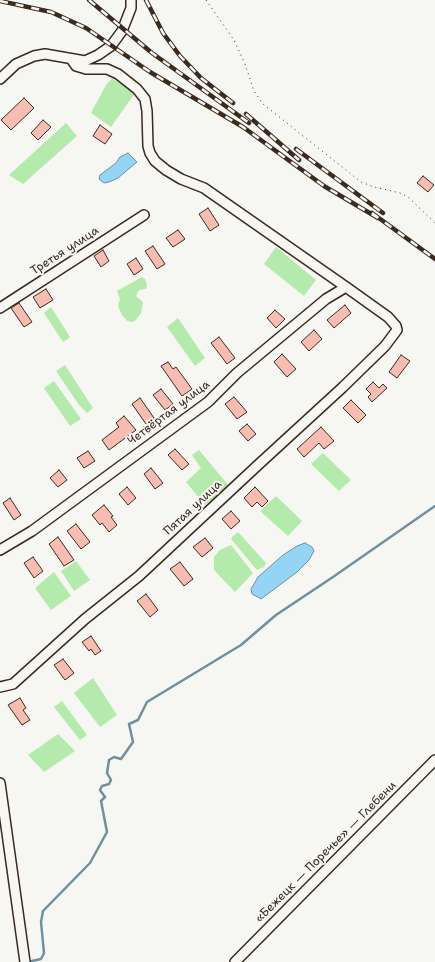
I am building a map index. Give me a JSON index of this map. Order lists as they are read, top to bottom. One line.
{"streets":{"street":["Третья улица","Четвёртая улица","Пятая улица","«Бежецк — Поречье» — Глебени"]},"crossings":[["Четвёртая улица","Пятая улица"]]}
